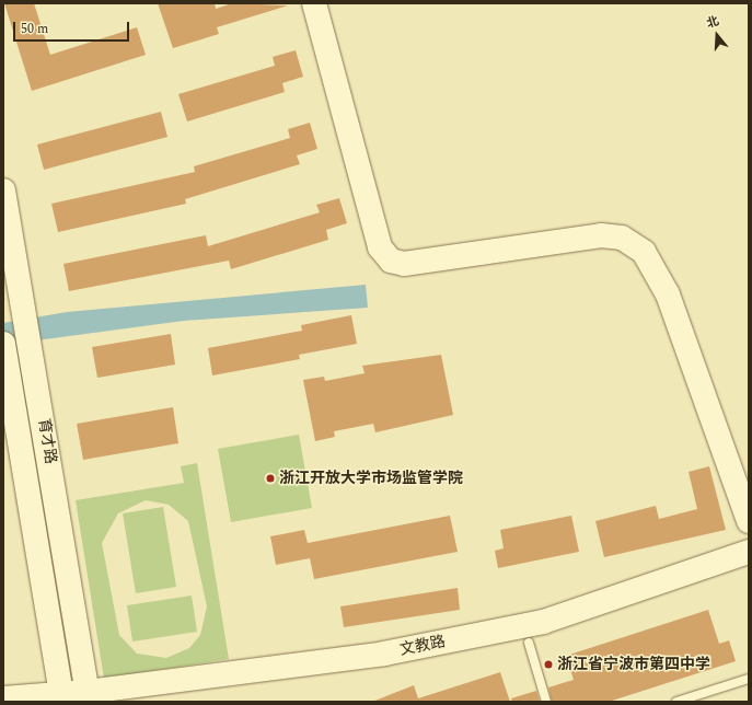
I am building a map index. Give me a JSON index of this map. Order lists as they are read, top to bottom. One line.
{"streets":{"street":["育才路","文教路"]},"crossings":[["育才路","文教路"]],"places":["浙江开放大学市场监管学院","浙江省宁波市第四中学"],"scale_bar":"50 m","north":"top"}
